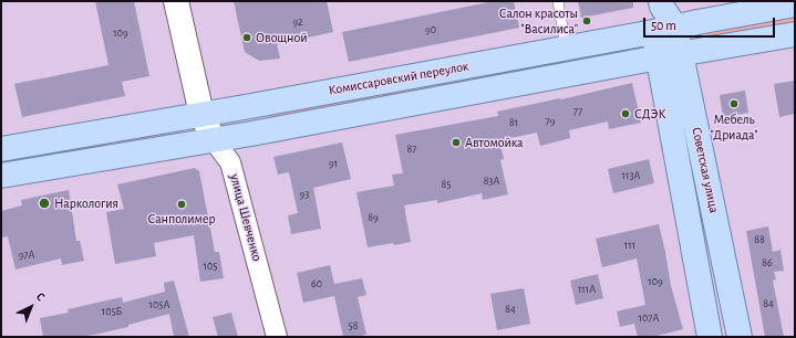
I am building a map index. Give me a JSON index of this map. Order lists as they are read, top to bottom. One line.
{"streets":{"main road":["Комиссаровский переулок","Советская улица","улица Шевченко"]},"crossings":[["Комиссаровский переулок","Советская улица"],["Комиссаровский переулок","улица Шевченко"]],"places":["Салон красоты \"Василиса\"","Овощной","Мебель \"Дриада\"","СДЭК","Автомойка","Наркология","Санполимер"],"house_numbers":["92","90","109","77","79","81","87","91","113А","83А","85","93","89","88","111","97А","86","105","109","60","111А","84","105А","84","105Б","107А","58"],"scale_bar":"50 m","north":"top right"}
